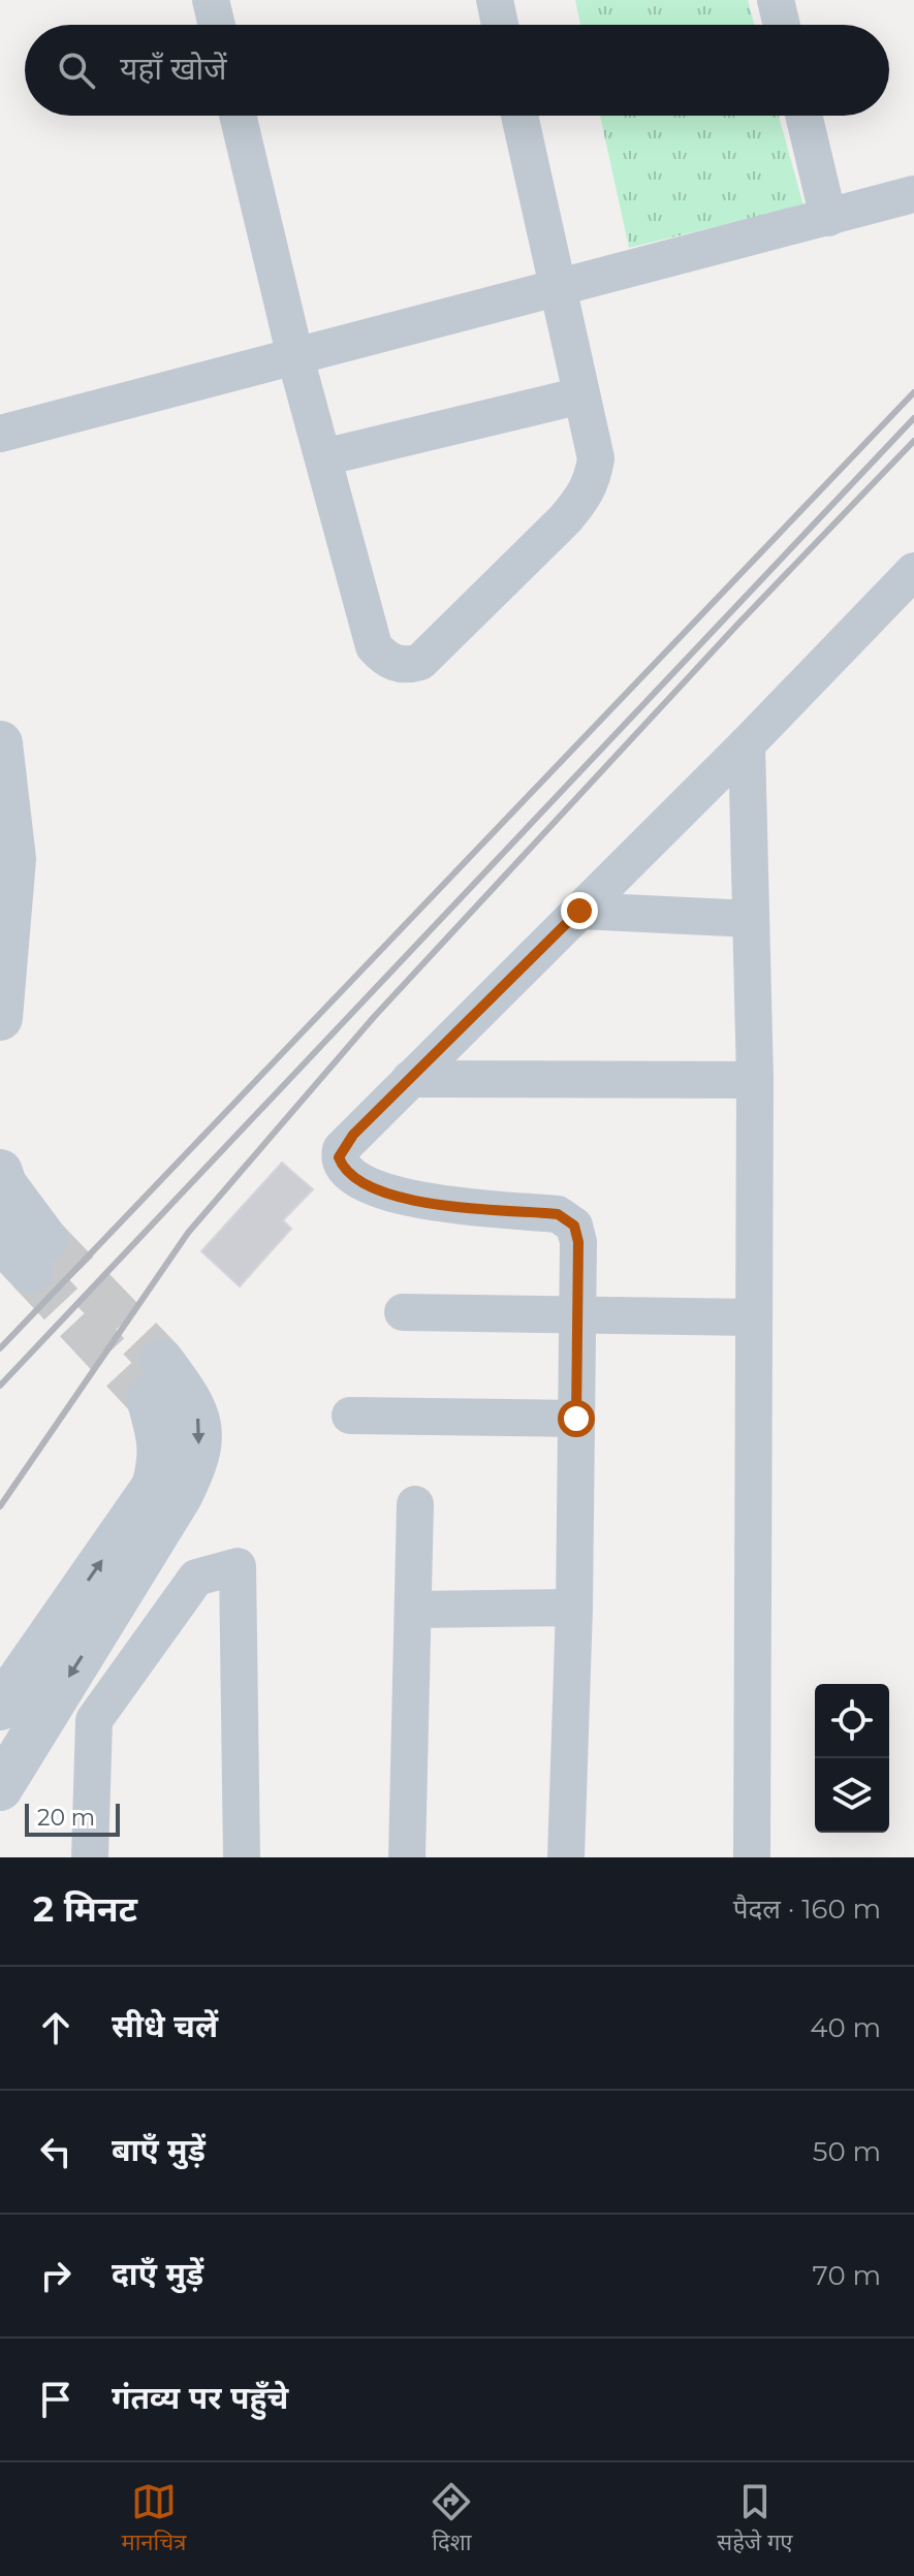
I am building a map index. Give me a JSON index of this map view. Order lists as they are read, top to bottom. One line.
{"scale_bar":"20 m","page":{"search":"यहाँ खोजें","scale":"20 m","heading":["2 मिनट","पैदल · 160 m"],"list":[["सीधे चलें","40 m"],["बाएँ मुड़ें","50 m"],["दाएँ मुड़ें","70 m"],"गंतव्य पर पहुँचे"],"nav":["मानचित्र","दिशा","सहेजे गए"]}}
